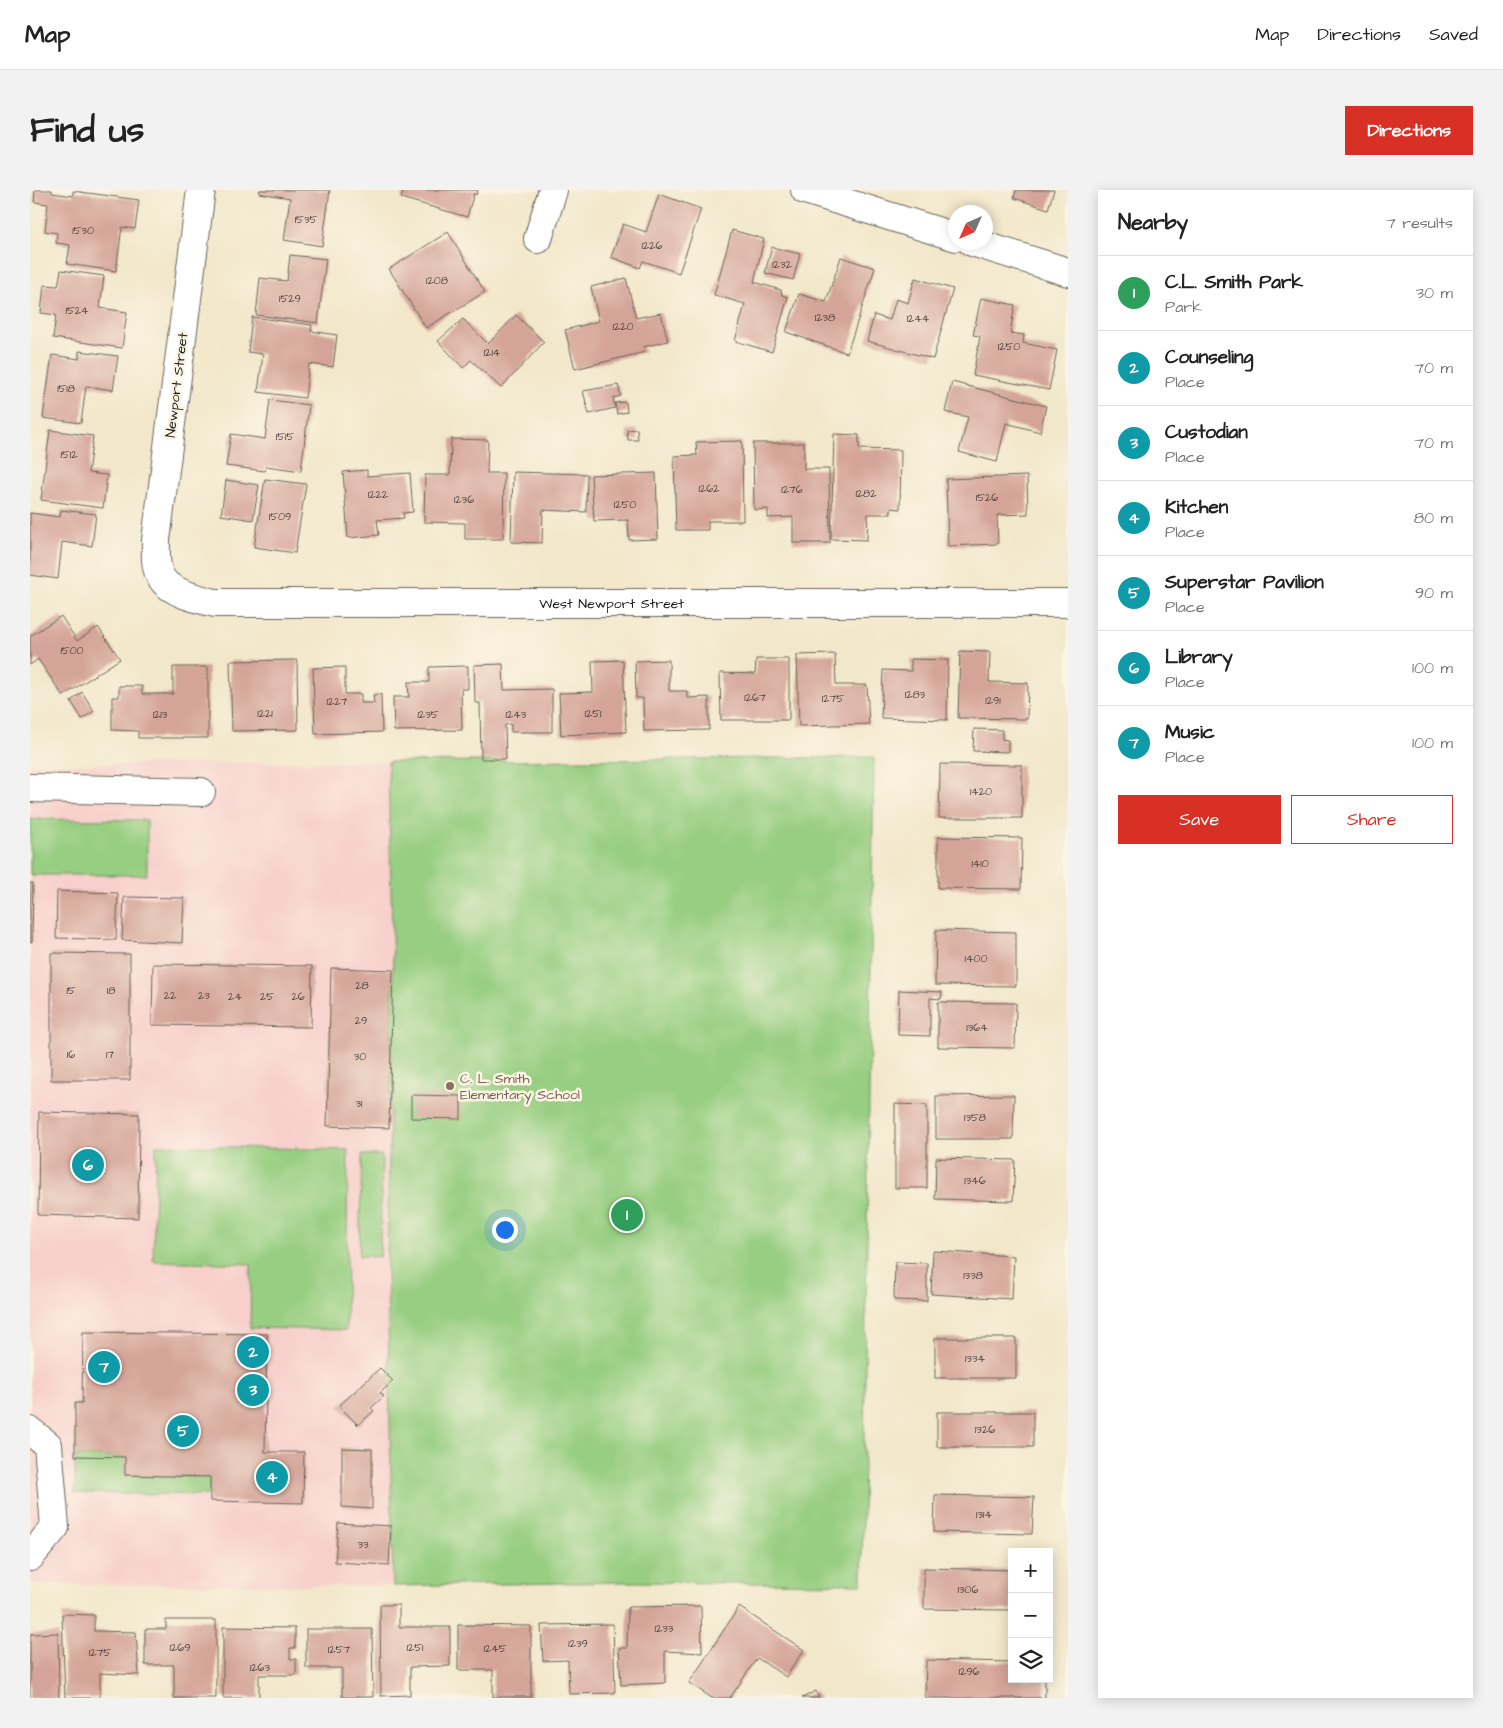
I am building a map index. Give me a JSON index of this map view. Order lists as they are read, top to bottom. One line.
{"streets":{"street":["Newport Street","West Newport Street"]},"crossings":[["Newport Street","West Newport Street"]],"places":["C. L. Smith Elementary School"],"house_numbers":["1535","1530","1226","1232","1208","1529","1524","1238","1244","1220","1250","1214","1518","1515","1512","1262","1276","1282","1222","1526","1236","1250","1509","1500","1283","1267","1275","1291","1227","1221","1251","1213","1235","1243","1420","1410","1400","28","15","18","22","23","24","25","26","29","1364","16","17","30","31","1358","1346","1338","1334","1326","1314","33","1306","1233","1239","1269","1251","1245","1257","1275","1263","1296"],"north":"bottom left","page":{"header":"Map","nav":["Map","Directions","Saved"],"title":"Find us","buttons":["Directions",["Save","Share"]],"heading":["Nearby","7 results"],"list":[{"mark":"1","name":"C.L. Smith Park","note":"Park","value":"30 m"},{"mark":"2","name":"Counseling","note":"Place","value":"70 m"},{"mark":"3","name":"Custodian","note":"Place","value":"70 m"},{"mark":"4","name":"Kitchen","note":"Place","value":"80 m"},{"mark":"5","name":"Superstar Pavilion","note":"Place","value":"90 m"},{"mark":"6","name":"Library","note":"Place","value":"100 m"},{"mark":"7","name":"Music","note":"Place","value":"100 m"}],"pins":["6","1","2","7","3","5","4"],"map_buttons":["+","−"]}}
